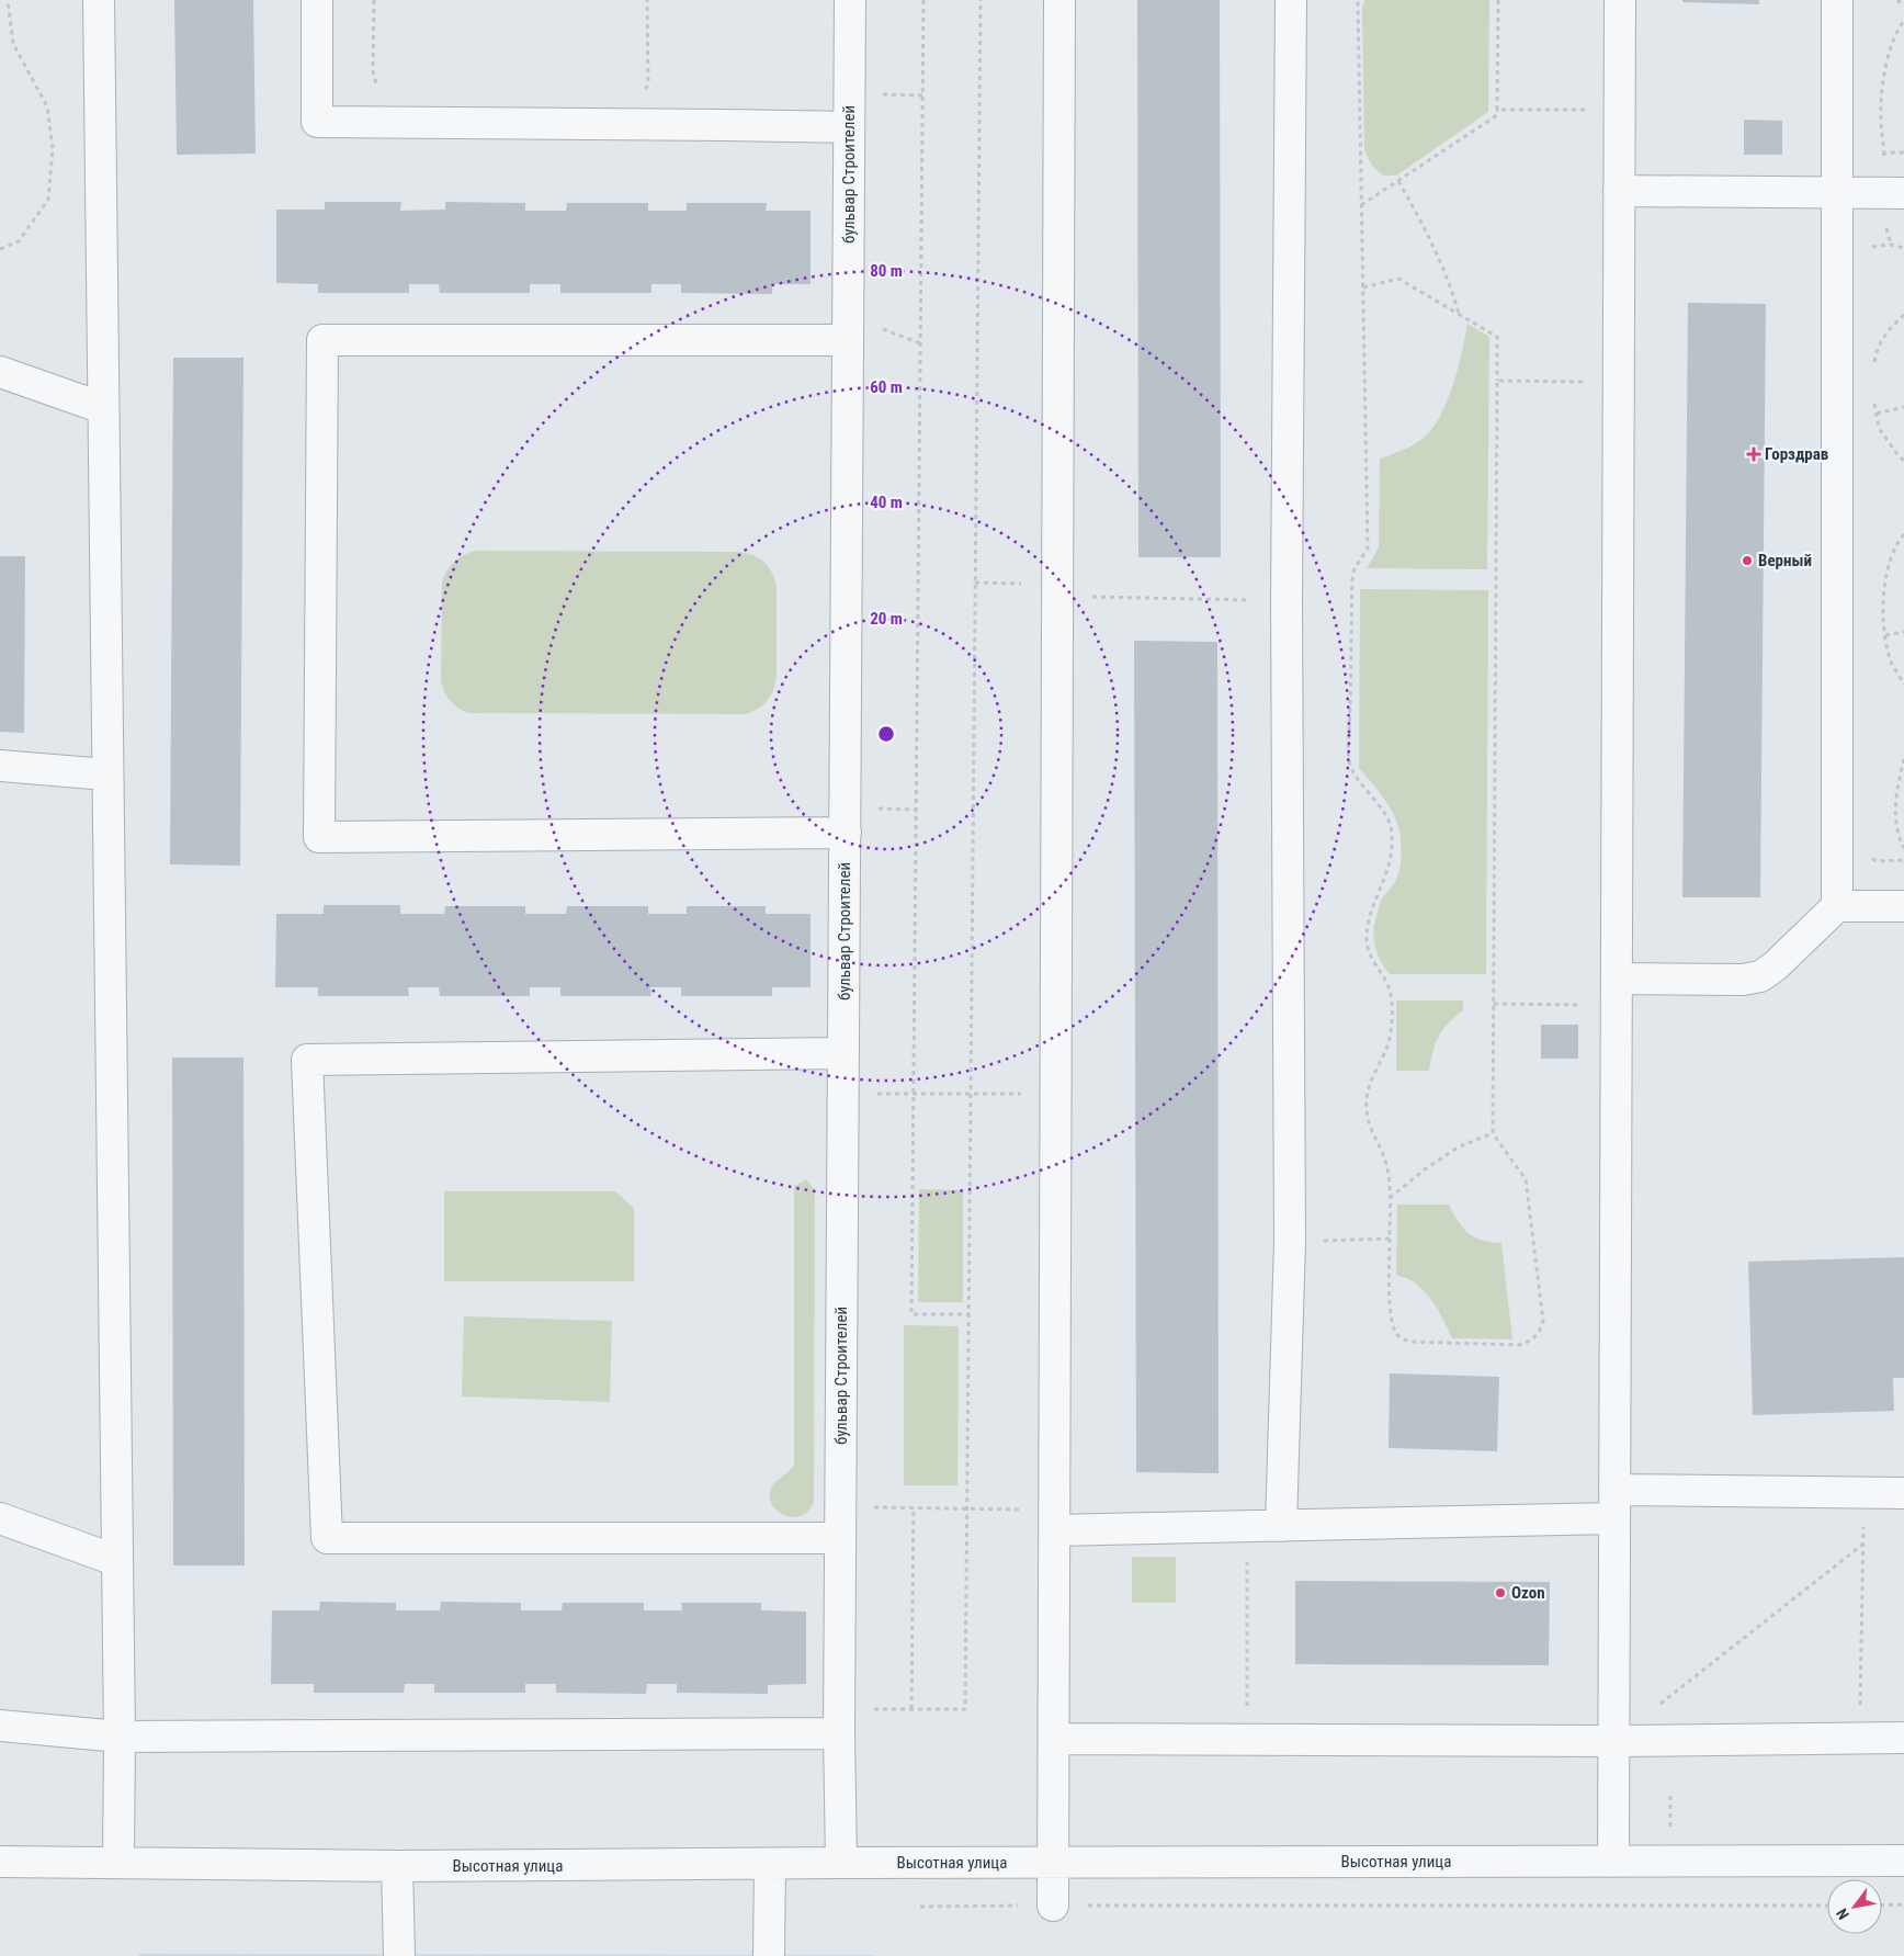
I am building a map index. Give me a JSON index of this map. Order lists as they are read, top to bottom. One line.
{"streets":{"street":["бульвар Строителей","Высотная улица"]},"crossings":[["бульвар Строителей","Высотная улица"]],"places":{"health":["Горздрав"],"other":["Верный","Ozon"]},"north":"bottom left","rings":["80 m","60 m","40 m","20 m"]}
